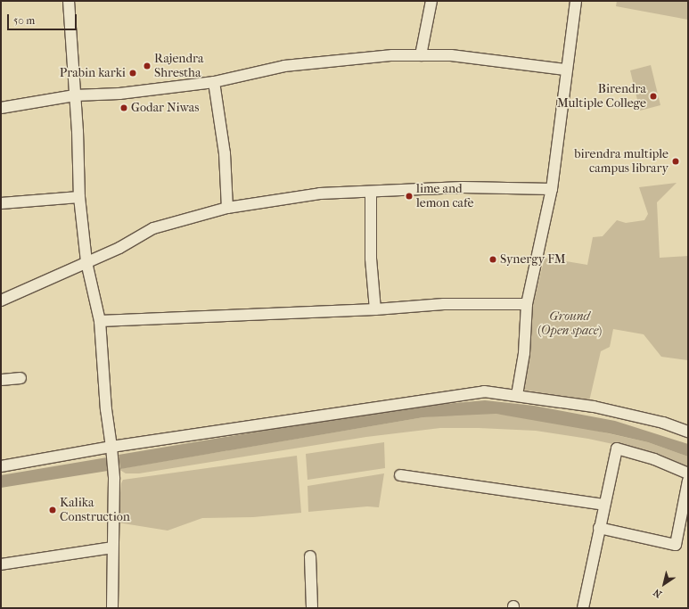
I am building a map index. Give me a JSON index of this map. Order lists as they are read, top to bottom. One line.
{"parks":["Ground (Open space)"],"places":["Rajendra Shrestha","Prabin karki","Birendra Multiple College","Godar Niwas","birendra multiple campus library","lime and lemon cafe","Synergy FM","Kalika Construction"],"scale_bar":"50 m","north":"bottom left"}
